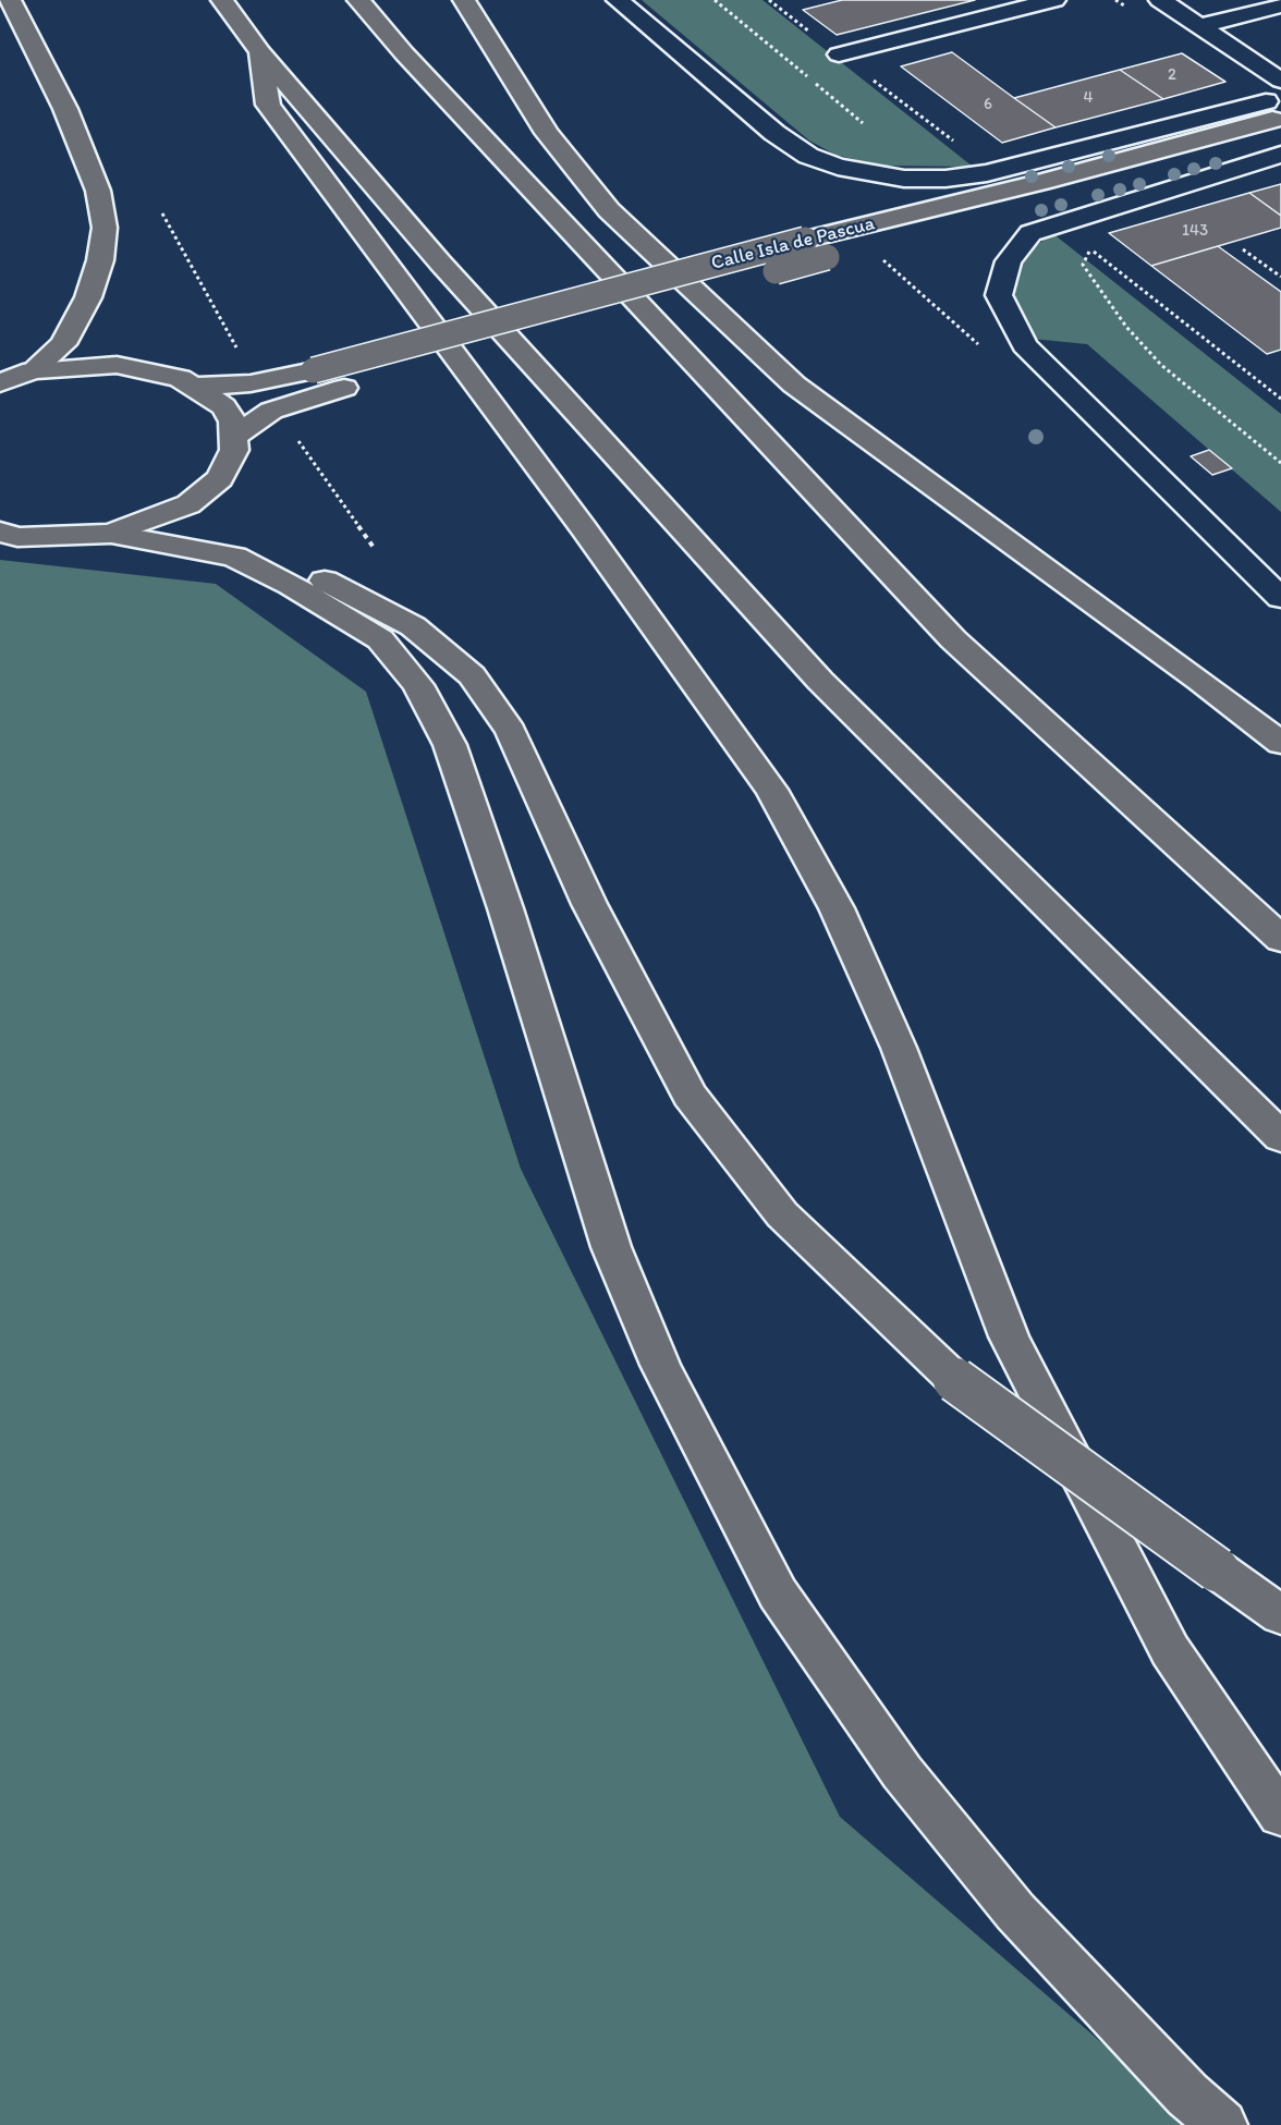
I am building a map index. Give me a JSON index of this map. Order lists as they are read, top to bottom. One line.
{"streets":{"main road":["Calle Isla de Pascua"]},"house_numbers":["2","4","6","143"]}
